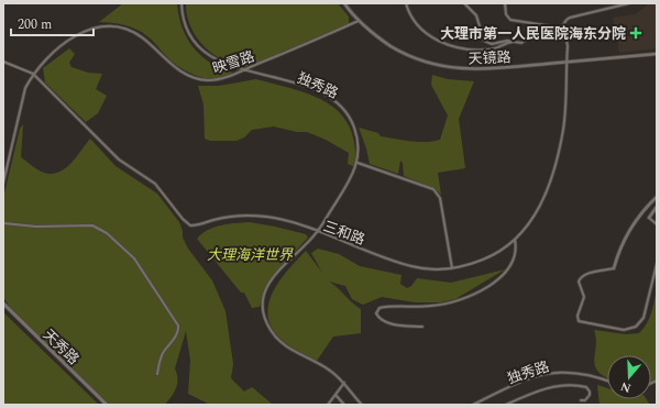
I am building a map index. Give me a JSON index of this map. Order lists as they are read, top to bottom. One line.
{"streets":{"main road":["天秀路"],"street":["天镜路","映雪路","独秀路","三和路"]},"crossings":[["天镜路","映雪路"],["天镜路","三和路"],["映雪路","独秀路"],["映雪路","三和路"],["独秀路","三和路"]],"parks":["大理海洋世界"],"places":{"health":["大理市第一人民医院海东分院"]},"scale_bar":"200 m","north":"bottom"}
